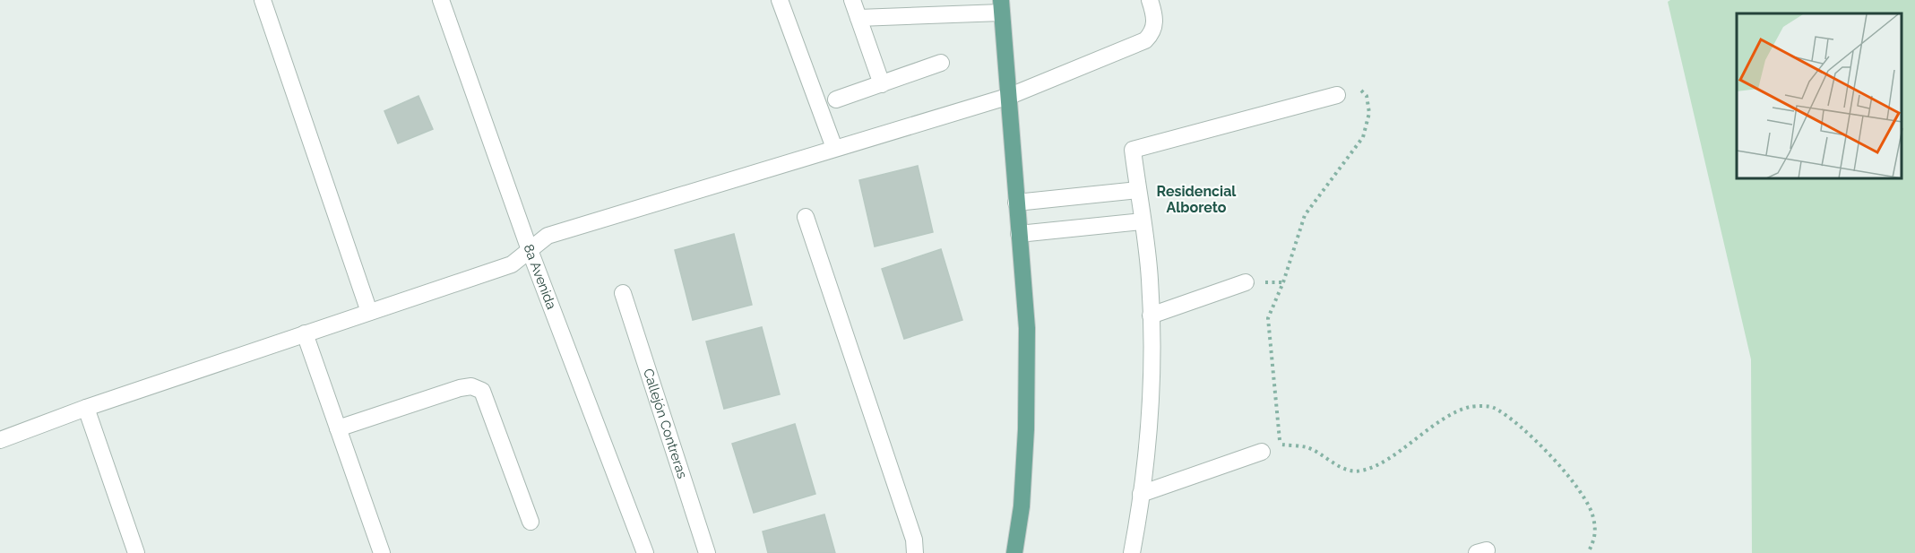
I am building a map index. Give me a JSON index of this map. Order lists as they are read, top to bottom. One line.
{"streets":{"street":["8a Avenida","Callejón Contreras"]},"districts":["Residencial Alboreto"]}
